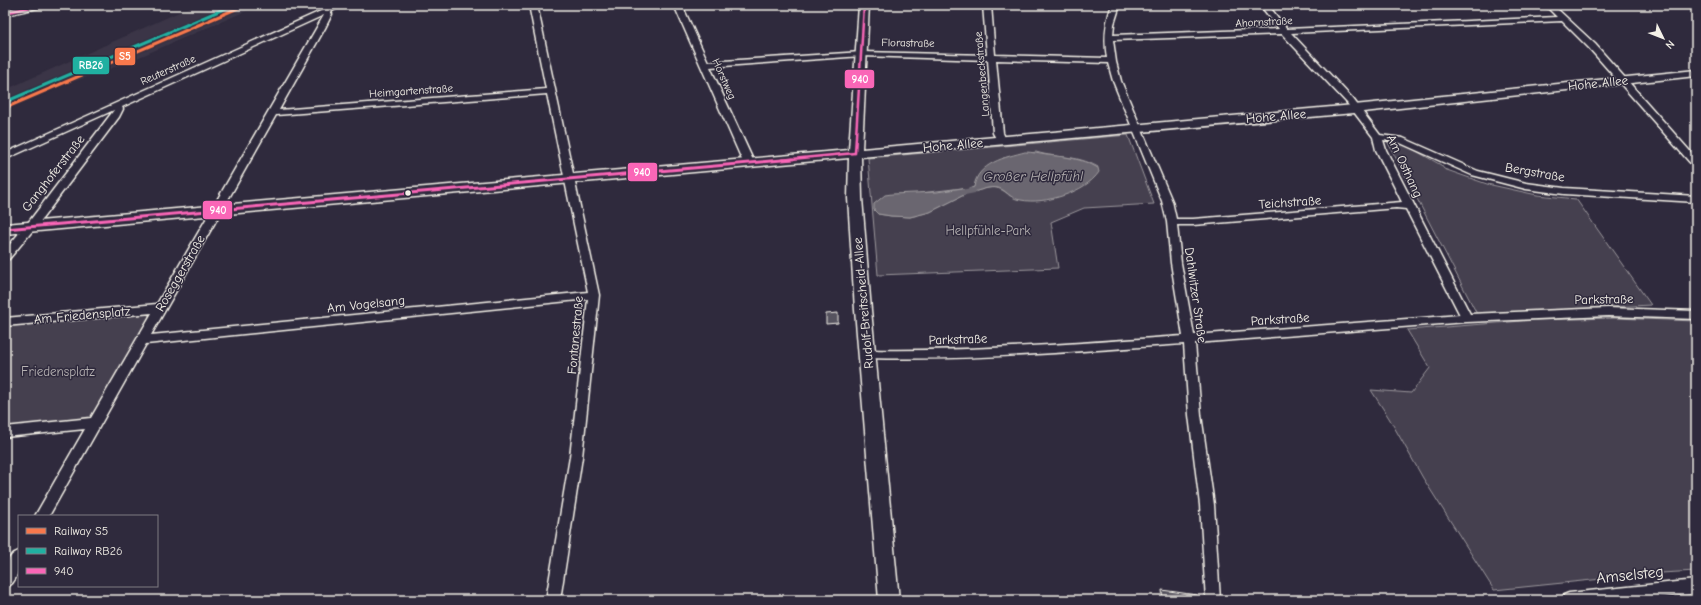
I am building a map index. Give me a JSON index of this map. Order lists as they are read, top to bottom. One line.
{"streets":{"street":["Ahornstraße","Florastraße","Reuterstraße","Langenbeckstraße","Horstweg","Hohe Allee","Heimgartenstraße","Am Osthang","Bergstraße","Ganghoferstraße","Teichstraße","Roseggerstraße","Dahlwitzer Straße","Parkstraße","Rudolf-Breitscheid-Allee","Am Vogelsang","Am Friedensplatz","Fontanestraße","Amselsteg"]},"crossings":[["Ahornstraße","Am Osthang"],["Ahornstraße","Dahlwitzer Straße"],["Florastraße","Langenbeckstraße"],["Florastraße","Horstweg"],["Florastraße","Dahlwitzer Straße"],["Florastraße","Rudolf-Breitscheid-Allee"],["Reuterstraße","Ganghoferstraße"],["Reuterstraße","Roseggerstraße"],["Langenbeckstraße","Hohe Allee"],["Horstweg","Hohe Allee"],["Hohe Allee","Am Osthang"],["Hohe Allee","Ganghoferstraße"],["Hohe Allee","Roseggerstraße"],["Hohe Allee","Dahlwitzer Straße"],["Hohe Allee","Rudolf-Breitscheid-Allee"],["Hohe Allee","Fontanestraße"],["Heimgartenstraße","Roseggerstraße"],["Heimgartenstraße","Fontanestraße"],["Am Osthang","Bergstraße"],["Am Osthang","Teichstraße"],["Am Osthang","Parkstraße"],["Teichstraße","Dahlwitzer Straße"],["Roseggerstraße","Am Vogelsang"],["Roseggerstraße","Am Friedensplatz"],["Dahlwitzer Straße","Parkstraße"],["Parkstraße","Rudolf-Breitscheid-Allee"],["Am Vogelsang","Fontanestraße"]],"water":["Großer Hellpfühl"],"parks":["Hellpfühle-Park","Friedensplatz"],"lines":["rail line S5","rail line RB26","transit line 940"],"legend":["Railway S5","Railway RB26","940"],"north":"bottom right"}
